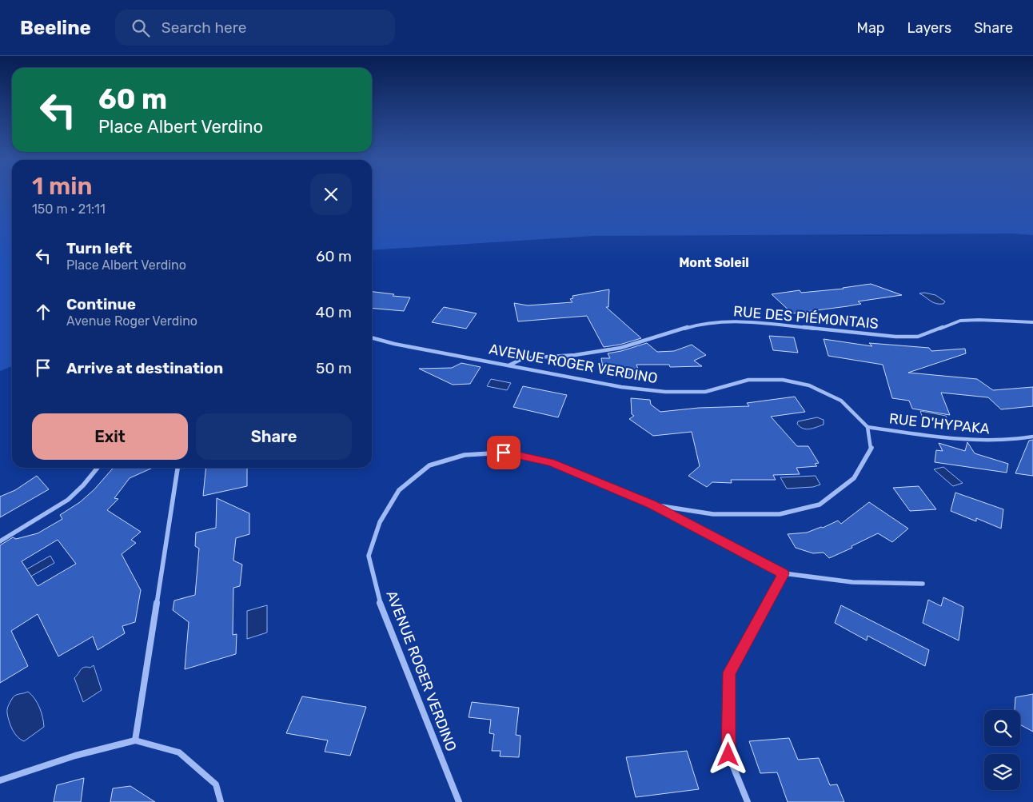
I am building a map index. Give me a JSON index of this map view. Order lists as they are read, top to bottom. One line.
{"streets":{"street":["RUE DES PIÉMONTAIS","AVENUE ROGER VERDINO","RUE D'HYPAKA"]},"crossings":[["RUE DES PIÉMONTAIS","AVENUE ROGER VERDINO"],["AVENUE ROGER VERDINO","RUE D'HYPAKA"]],"districts":["Mont Soleil"],"page":{"header":"Beeline","search":"Search here","nav":["Map","Layers","Share"],"turn":["60 m","Place Albert Verdino"],"heading":["1 min","150 m · 21:11"],"list":[{"name":"Turn left","note":"Place Albert Verdino","value":"60 m"},{"name":"Continue","note":"Avenue Roger Verdino","value":"40 m"},{"name":"Arrive at destination","value":"50 m"}],"buttons":["Exit","Share"]}}
